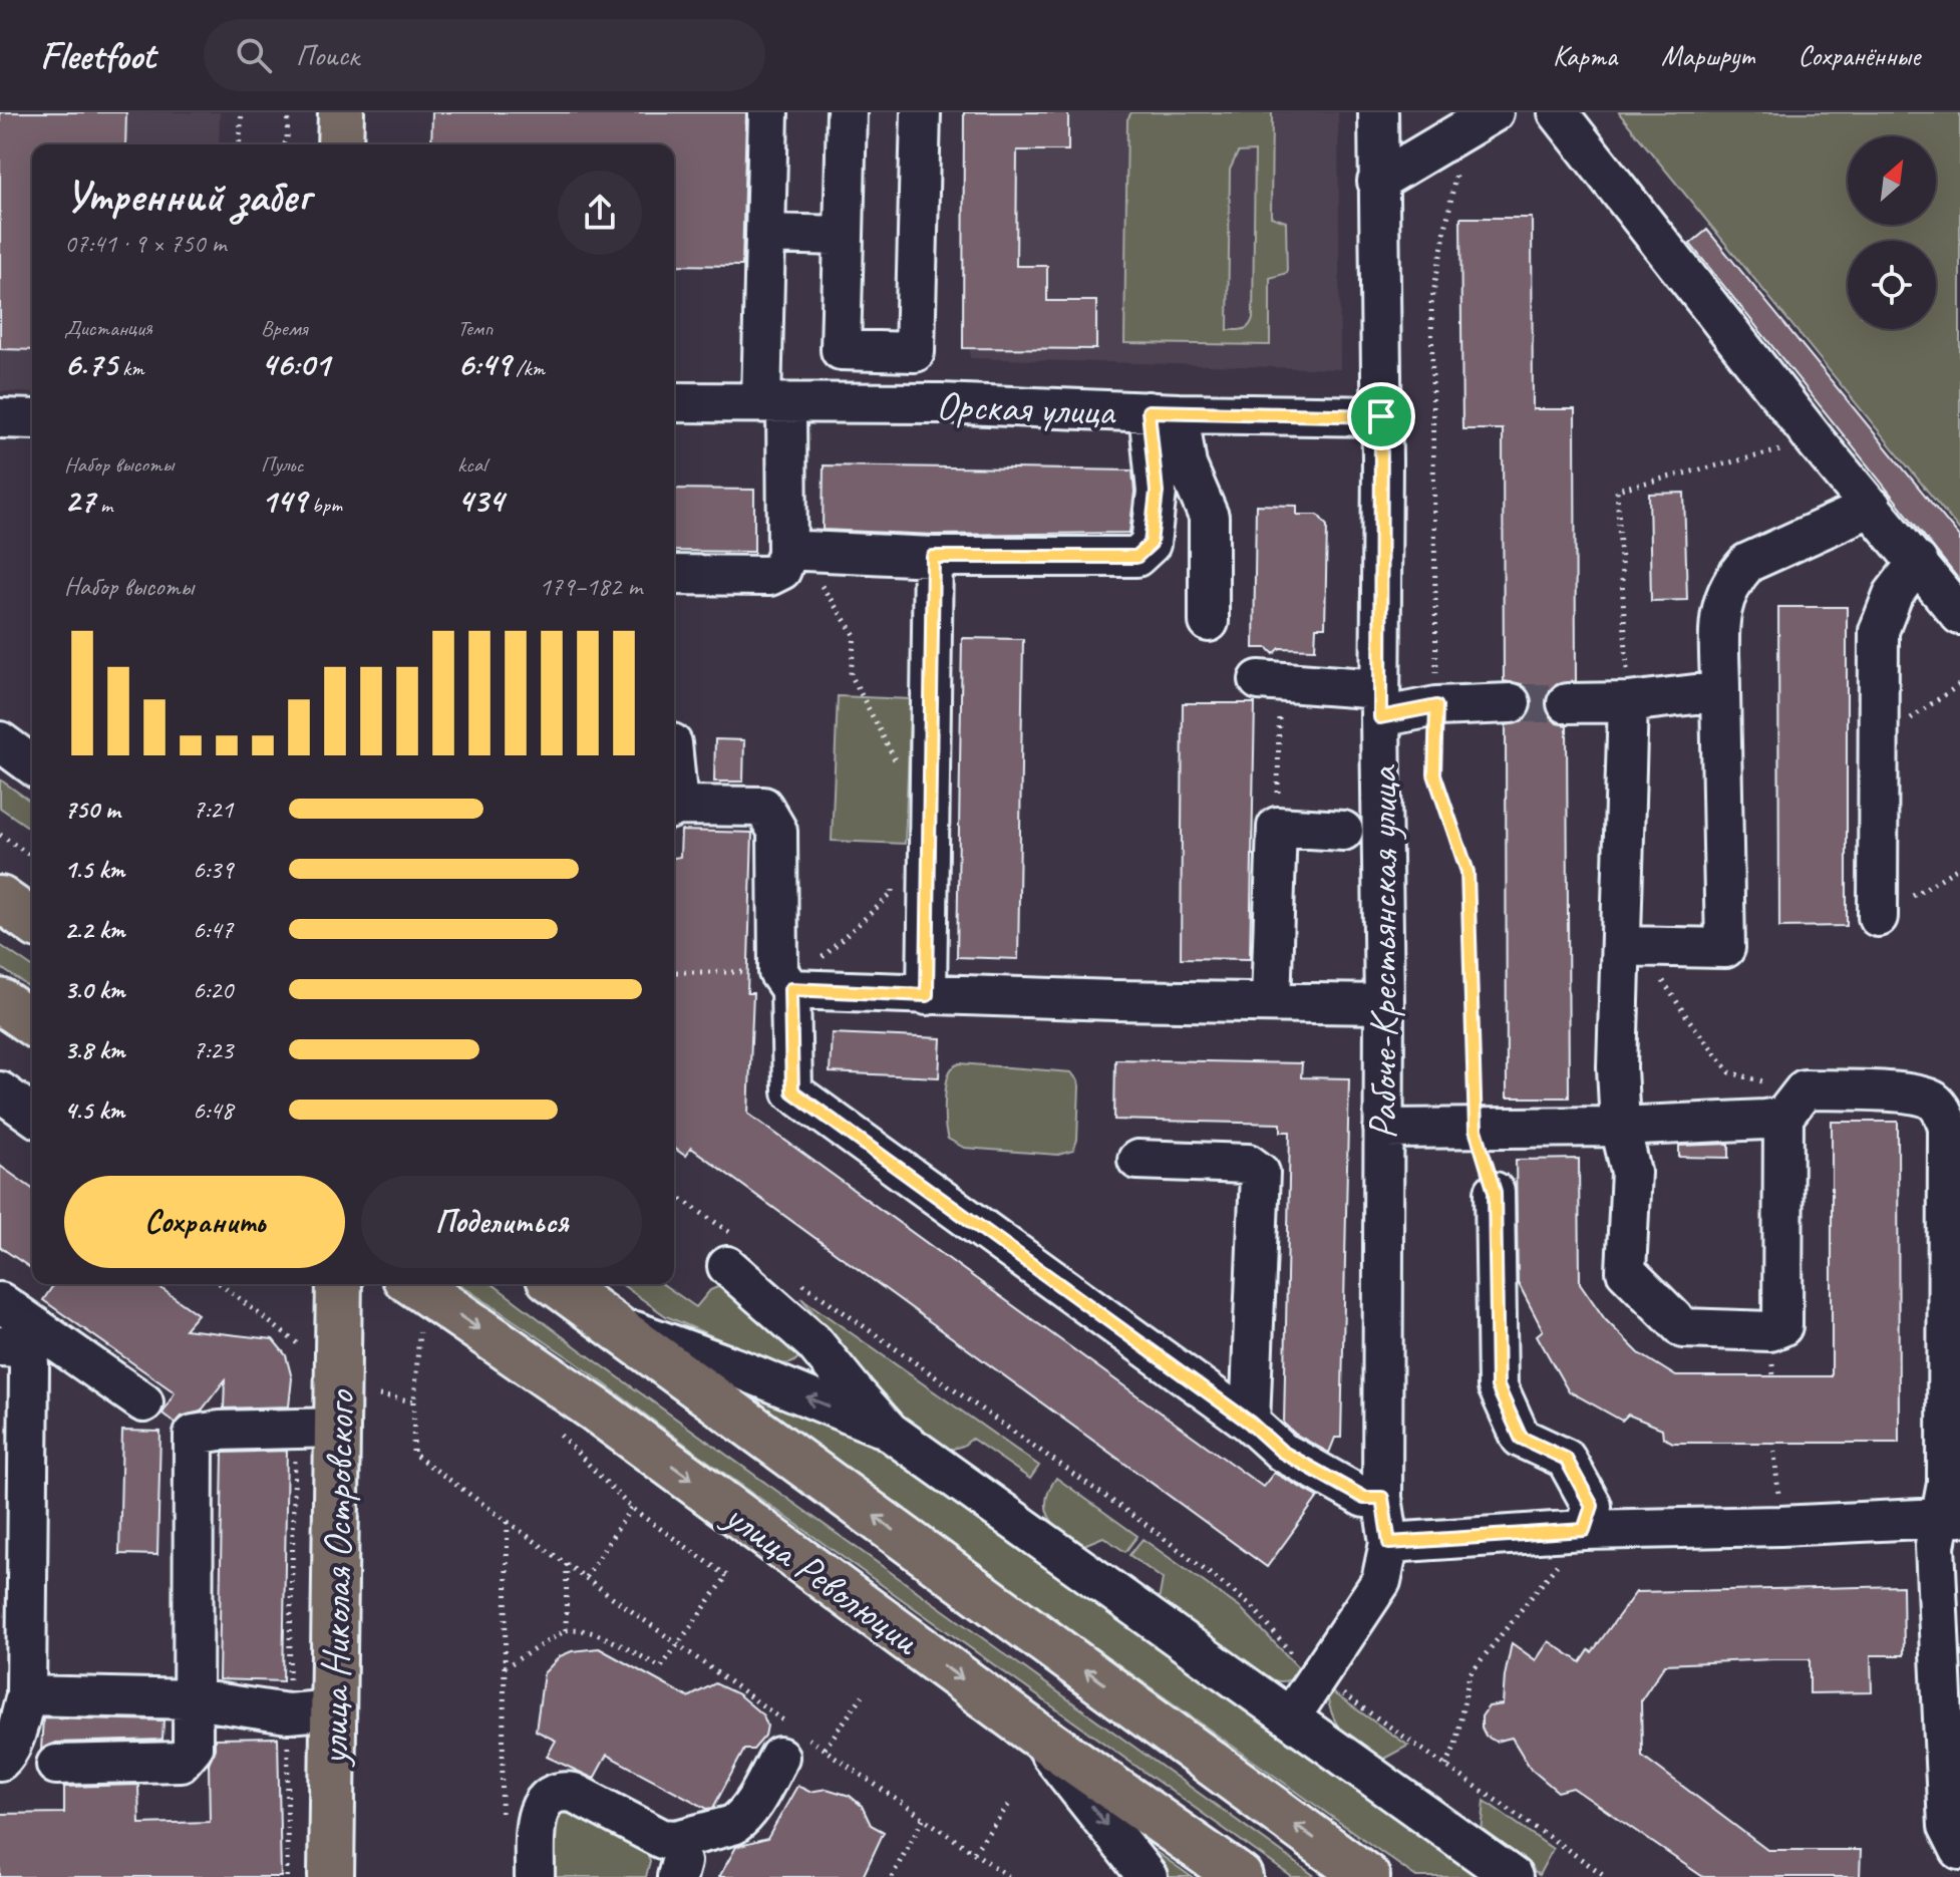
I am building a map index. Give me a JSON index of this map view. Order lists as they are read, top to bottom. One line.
{"streets":{"main road":["улица Революции","улица Николая Островского"],"street":["Орская улица","Рабоче-Крестьянская улица"]},"crossings":[["Орская улица","Рабоче-Крестьянская улица"]],"north":"top right","page":{"header":"Fleetfoot","search":"Поиск","nav":["Карта","Маршрут","Сохранённые"],"heading":["Утренний забег","07:41 · 9 × 750 m"],"stats":[["Дистанция","6.75 km"],["Время","46:01"],["Темп","6:49 /km"],["Набор высоты","27 m"],["Пульс","149 bpm"],["kcal","434"]],"chart":["Набор высоты","179–182 m"],"list":[{"name":"750 m","note":"7:21"},{"name":"1.5 km","note":"6:39"},{"name":"2.2 km","note":"6:47"},{"name":"3.0 km","note":"6:20"},{"name":"3.8 km","note":"7:23"},{"name":"4.5 km","note":"6:48"}],"buttons":["Сохранить","Поделиться"]}}
